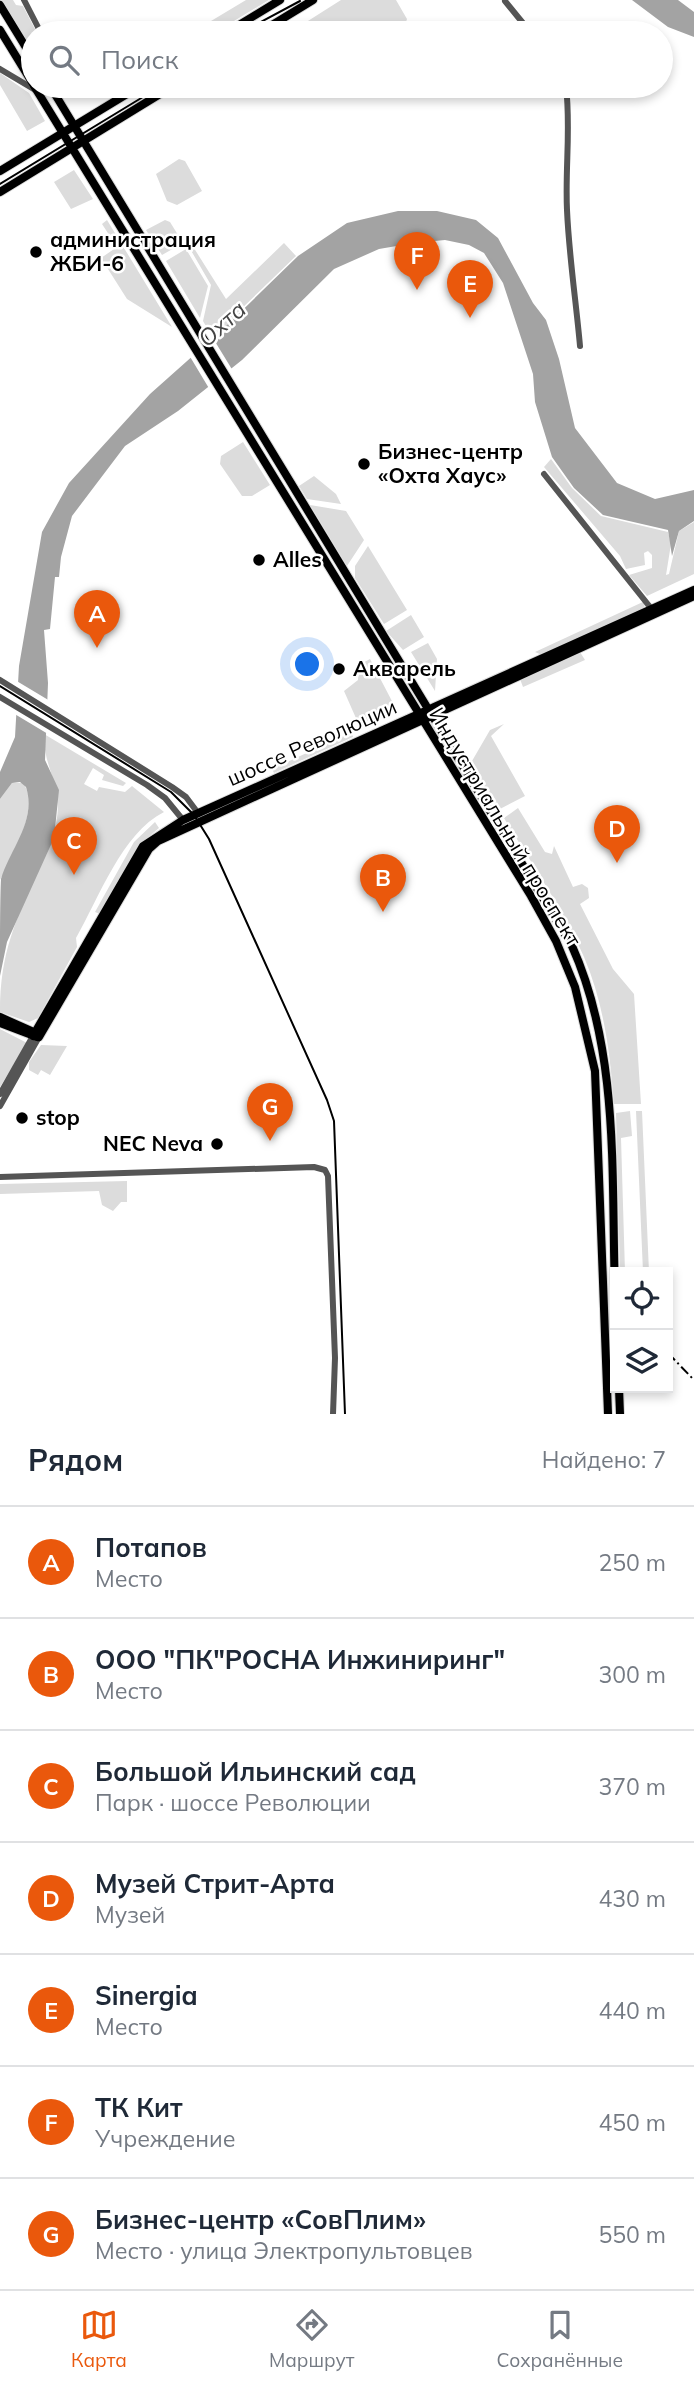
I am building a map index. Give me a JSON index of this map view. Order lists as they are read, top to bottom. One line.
{"streets":{"main road":["шоссе Революции","Индустриальный проспект"]},"crossings":[["шоссе Революции","Индустриальный проспект"]],"water":["Охта"],"places":["администрация ЖБИ-6","Бизнес-центр «Охта Хаус»","Alles","Акварель","stop","NEC Neva"],"page":{"search":"Поиск","pins":["F","E","A","D","C","B","G"],"heading":["Рядом","Найдено: 7"],"list":[{"mark":"A","name":"Потапов","note":"Место","value":"250 m"},{"mark":"B","name":"ООО \"ПК\"РОСНА Инжиниринг\"","note":"Место","value":"300 m"},{"mark":"C","name":"Большой Ильинский сад","note":"Парк · шоссе Революции","value":"370 m"},{"mark":"D","name":"Музей Стрит-Арта","note":"Музей","value":"430 m"},{"mark":"E","name":"Sinergia","note":"Место","value":"440 m"},{"mark":"F","name":"ТК Кит","note":"Учреждение","value":"450 m"},{"mark":"G","name":"Бизнес-центр «СовПлим»","note":"Место · улица Электропультовцев","value":"550 m"}],"nav":["Карта","Маршрут","Сохранённые"]}}
